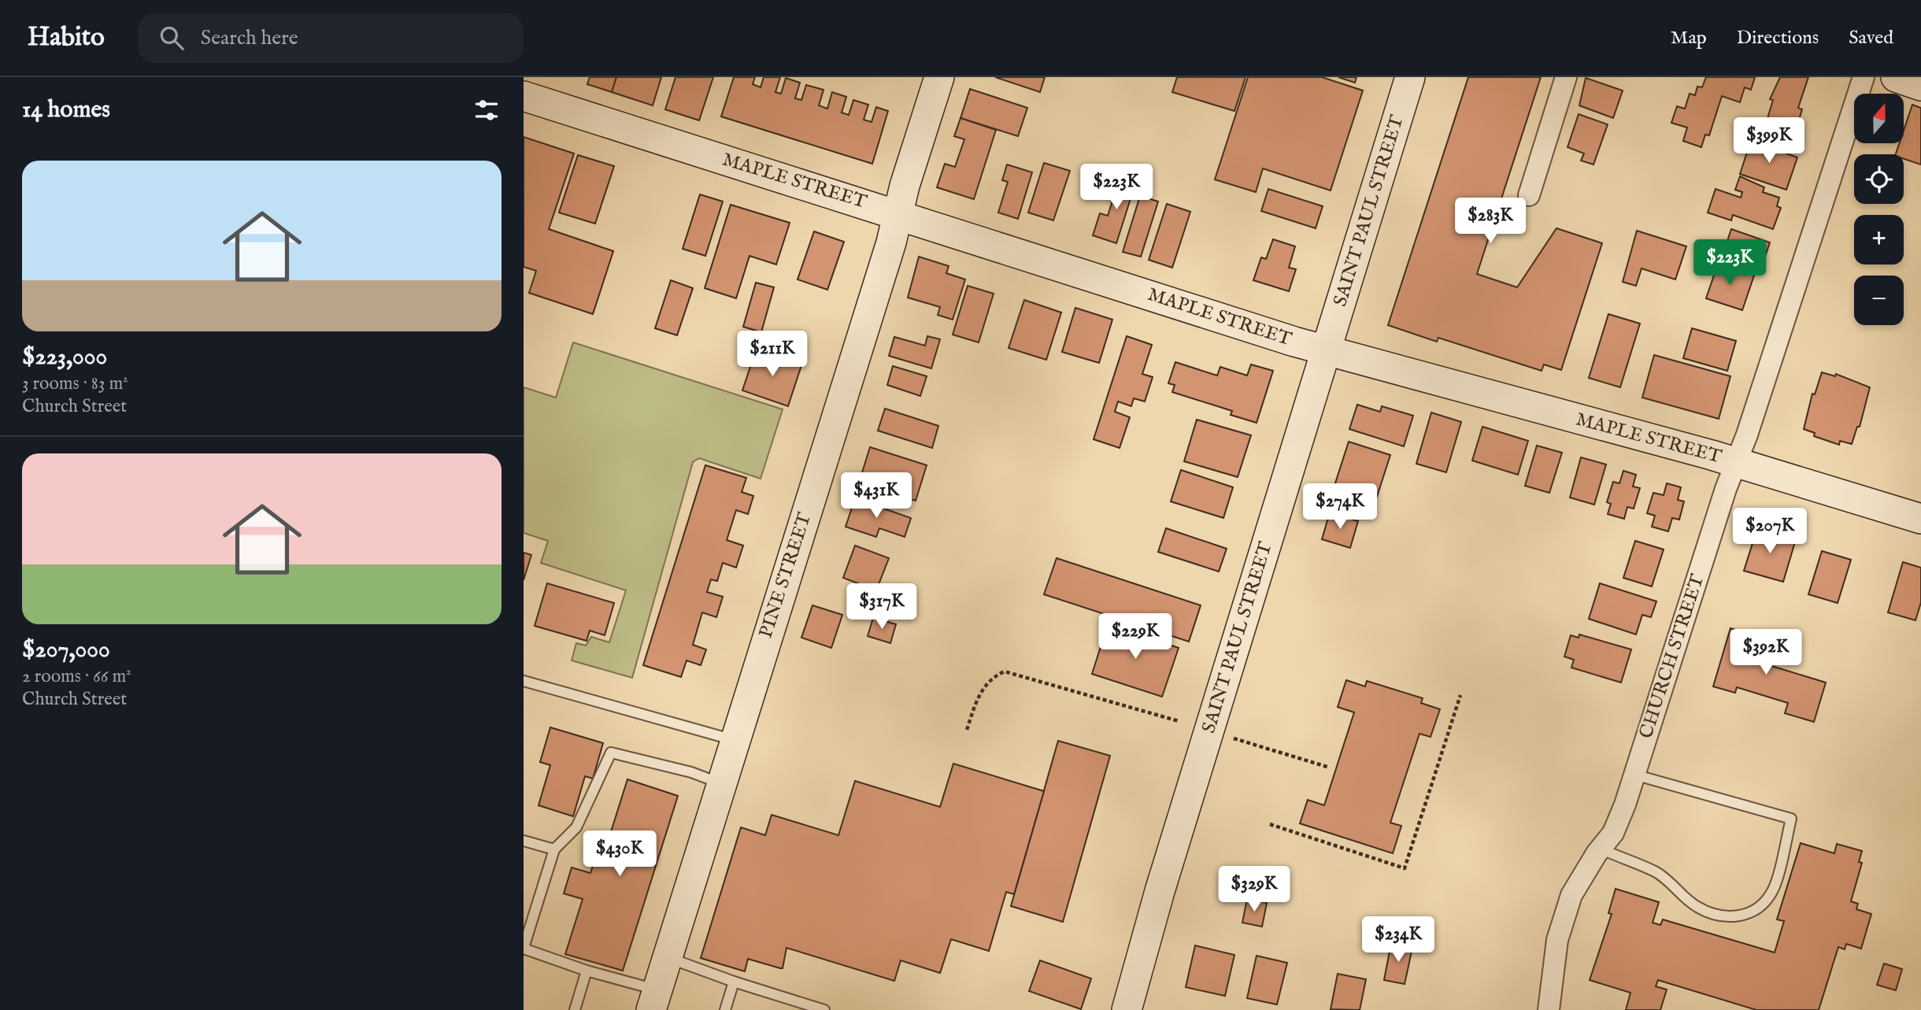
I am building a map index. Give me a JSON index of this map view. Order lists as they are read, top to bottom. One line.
{"streets":{"street":["MAPLE STREET","SAINT PAUL STREET","PINE STREET","CHURCH STREET"]},"crossings":[["MAPLE STREET","SAINT PAUL STREET"],["MAPLE STREET","PINE STREET"],["MAPLE STREET","CHURCH STREET"]],"north":"top","page":{"header":"Habito","search":"Search here","nav":["Map","Directions","Saved"],"heading":"14 homes","map_buttons":["+","−"],"price":["$399K","$223K","$283K","$223K","$211K","$431K","$274K","$207K","$317K","$229K","$392K","$430K","$329K","$234K"],"list":[{"name":"$223,000","note":"3 rooms · 83 m² · Church Street"},{"name":"$207,000","note":"2 rooms · 66 m² · Church Street"}]}}
